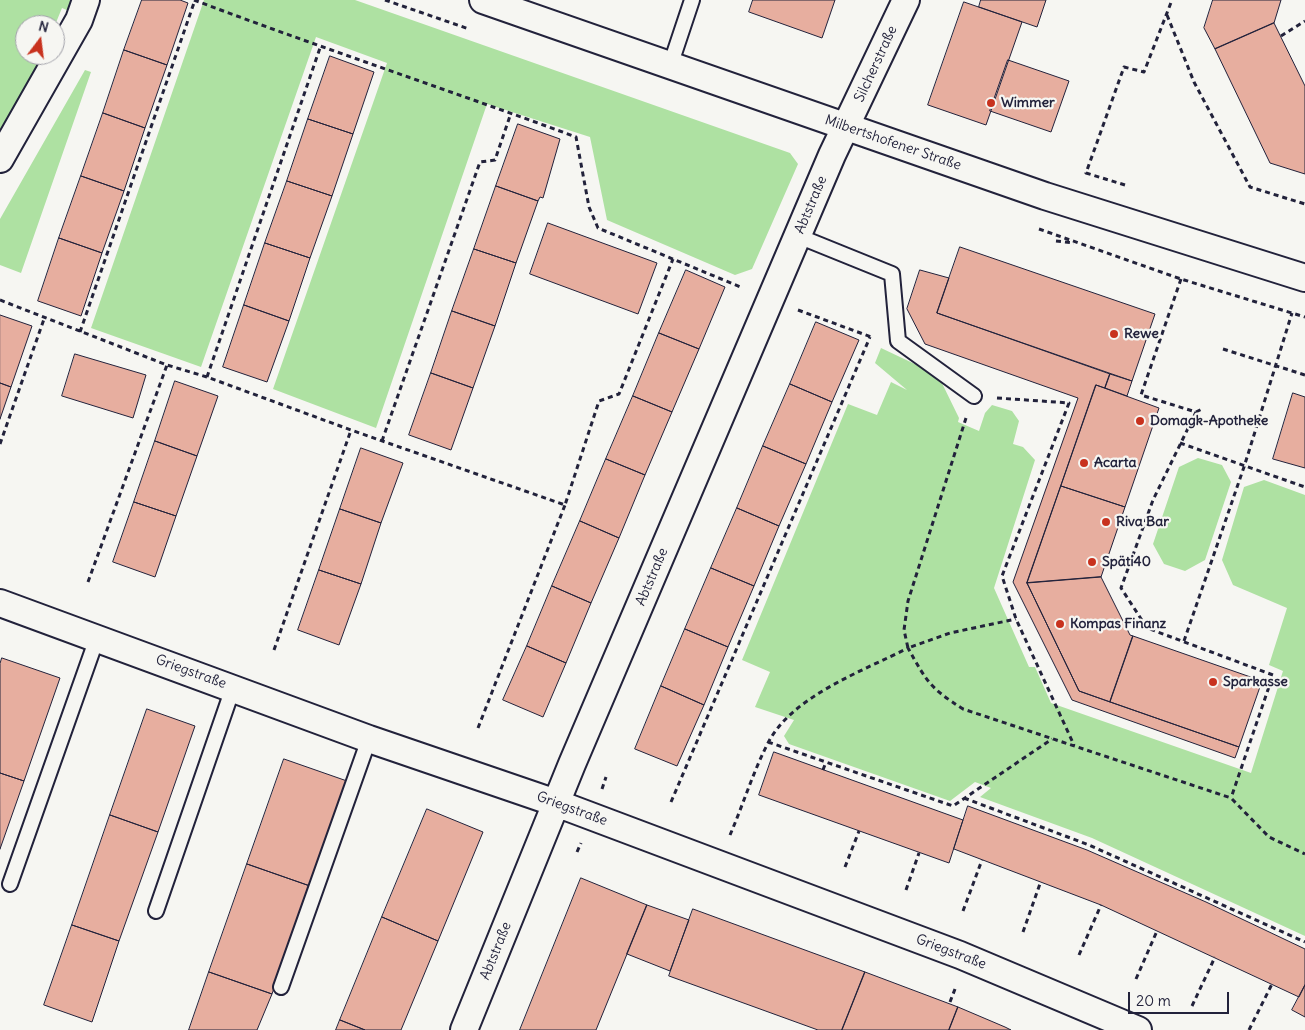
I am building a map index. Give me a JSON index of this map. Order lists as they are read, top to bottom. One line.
{"streets":{"street":["Silcherstraße","Milbertshofener Straße","Abtstraße","Griegstraße"]},"crossings":[["Silcherstraße","Milbertshofener Straße"],["Silcherstraße","Abtstraße"],["Milbertshofener Straße","Abtstraße"],["Abtstraße","Griegstraße"]],"places":["Wimmer","Rewe","Domagk-Apotheke","Acarta","Riva Bar","Späti40","Kompas Finanz","Sparkasse"],"scale_bar":"20 m","north":"top"}
